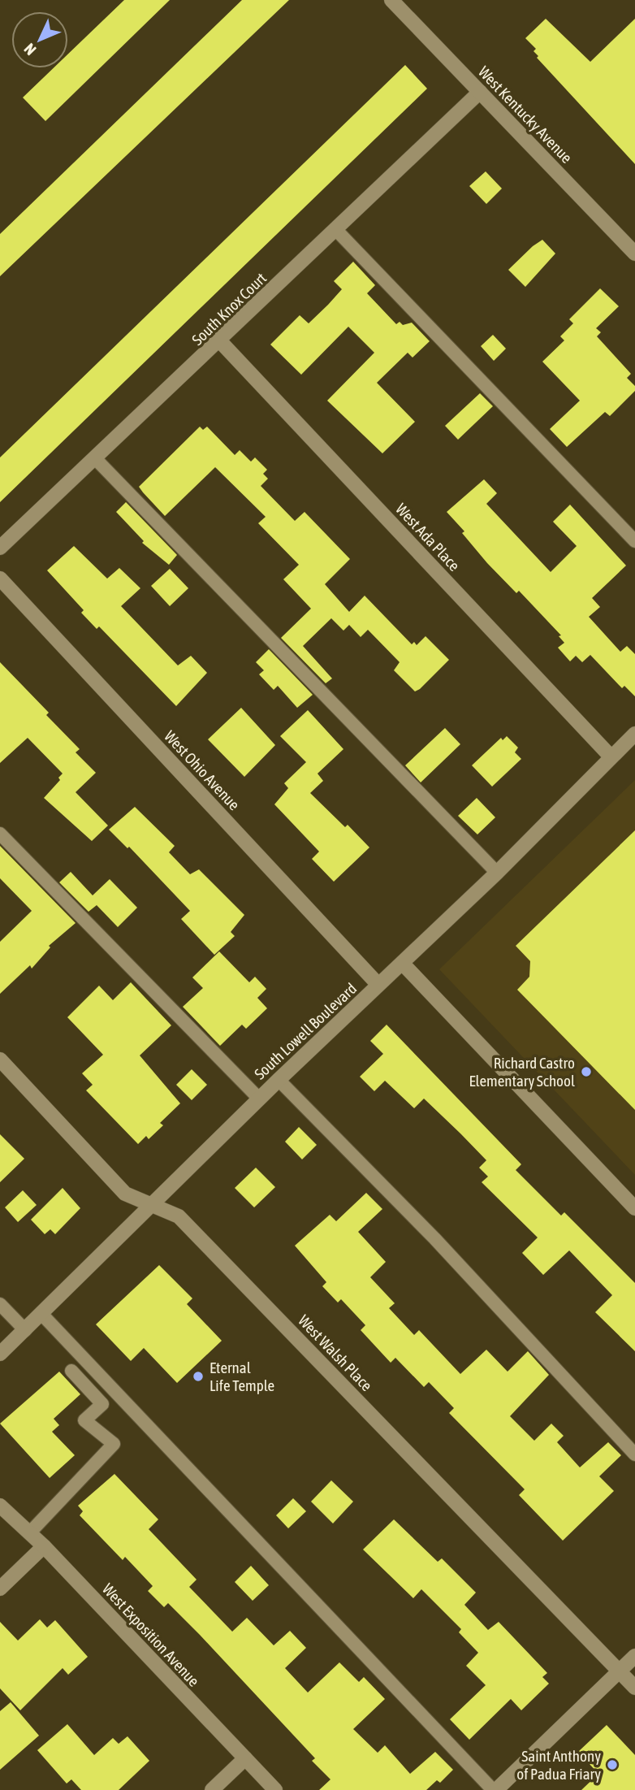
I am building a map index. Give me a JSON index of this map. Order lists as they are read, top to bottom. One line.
{"streets":{"street":["West Kentucky Avenue","South Knox Court","West Ada Place","West Ohio Avenue","South Lowell Boulevard","West Walsh Place","West Exposition Avenue"]},"crossings":[["West Kentucky Avenue","South Knox Court"],["South Knox Court","West Ada Place"],["West Ada Place","South Lowell Boulevard"],["West Ohio Avenue","South Lowell Boulevard"],["South Lowell Boulevard","West Walsh Place"]],"places":["Richard Castro Elementary School","Eternal Life Temple","Saint Anthony of Padua Friary"],"north":"bottom left"}
